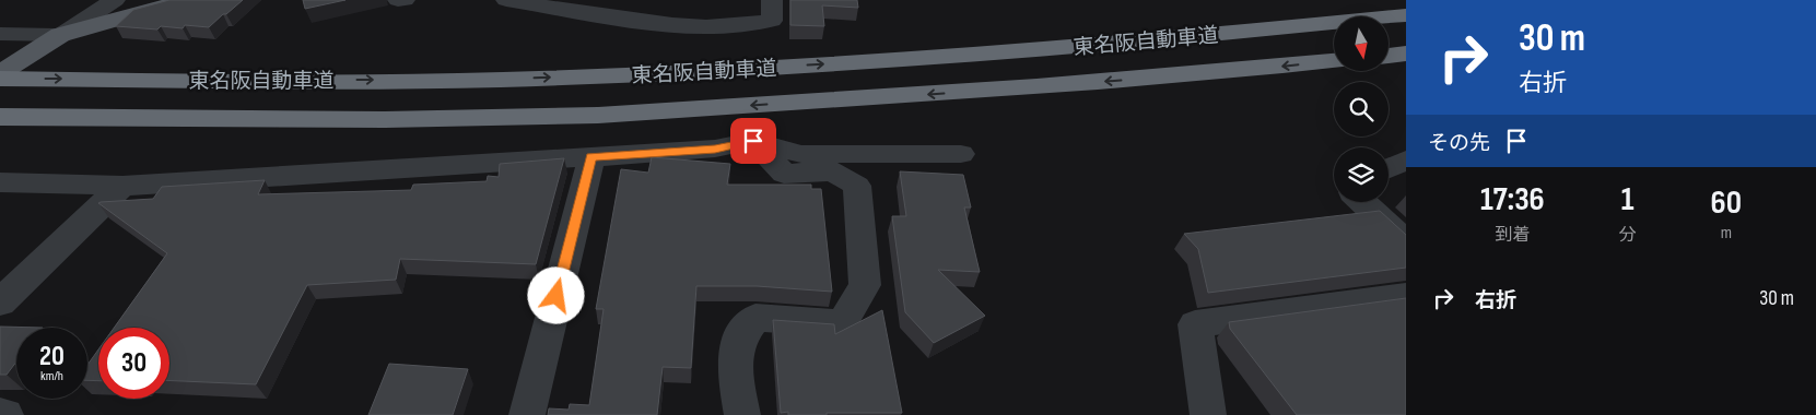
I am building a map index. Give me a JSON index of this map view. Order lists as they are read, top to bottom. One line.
{"streets":{"highway":["東名阪自動車道"]},"north":"bottom","page":{"turn":["30 m","右折"],"then":"その先","eta":["17:36","到着","1","分","60","m"],"list":[{"name":"右折","value":"30 m"}],"speed":"20 km/h","limit":"30"}}
